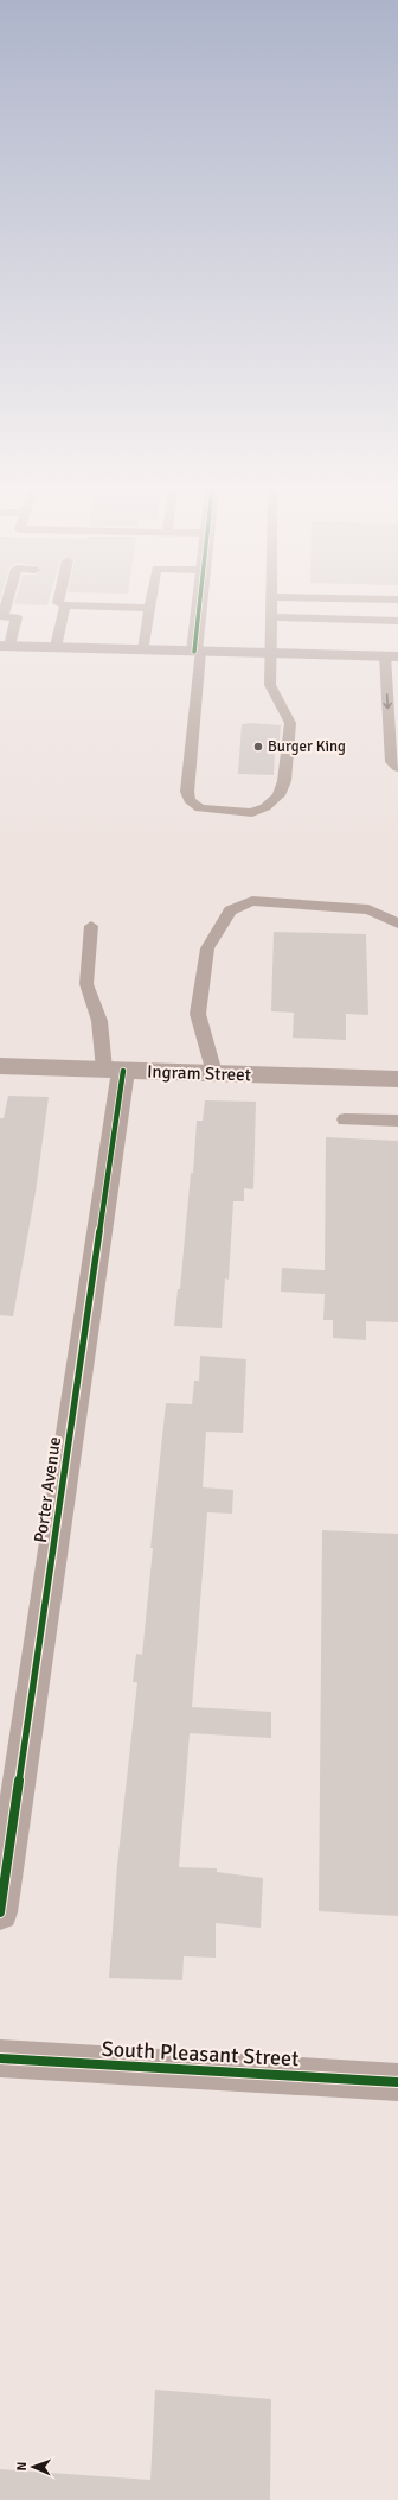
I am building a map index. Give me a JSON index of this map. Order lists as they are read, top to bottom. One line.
{"streets":{"street":["Ingram Street","Porter Avenue","South Pleasant Street"]},"crossings":[["Ingram Street","Porter Avenue"]],"places":["Burger King"],"north":"left"}
